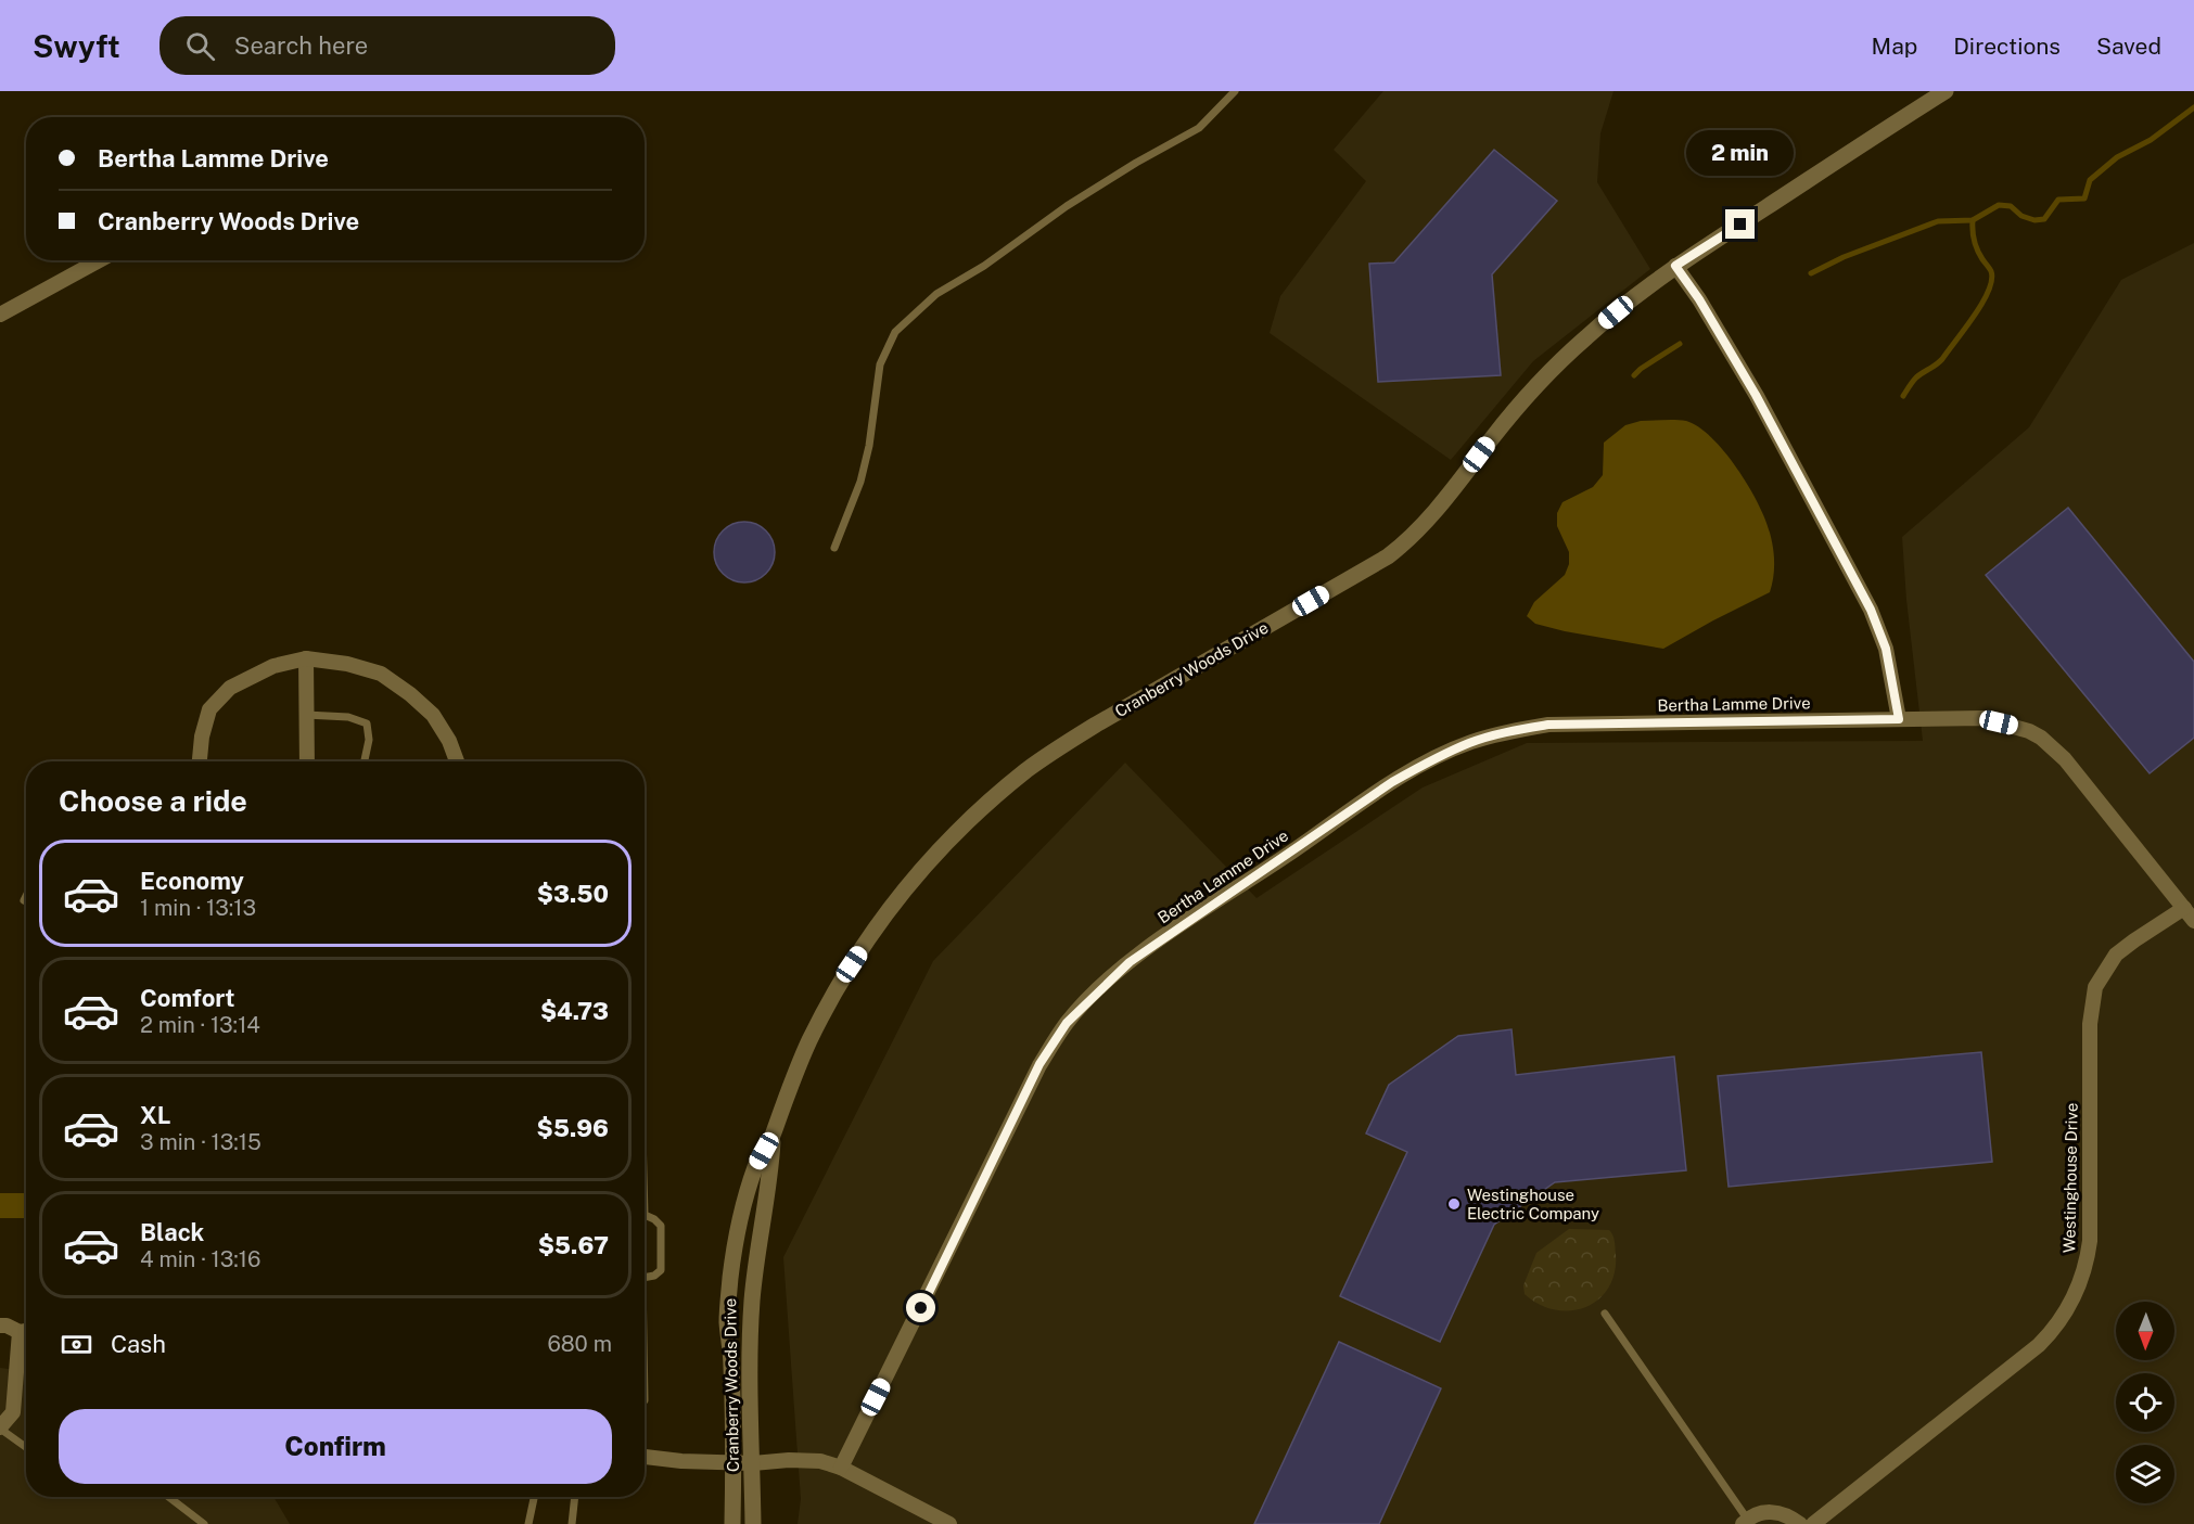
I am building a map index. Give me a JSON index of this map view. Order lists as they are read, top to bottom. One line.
{"streets":{"street":["Cranberry Woods Drive","Bertha Lamme Drive","Westinghouse Drive"]},"crossings":[["Bertha Lamme Drive","Westinghouse Drive"]],"places":["Westinghouse Electric Company"],"north":"bottom","page":{"header":"Swyft","search":"Search here","nav":["Map","Directions","Saved"],"banner":["Bertha Lamme Drive","Cranberry Woods Drive"],"bubble":"2 min","heading":"Choose a ride","list":[{"name":"Economy","note":"1 min · 13:13","value":"$3.50"},{"name":"Comfort","note":"2 min · 13:14","value":"$4.73"},{"name":"XL","note":"3 min · 13:15","value":"$5.96"},{"name":"Black","note":"4 min · 13:16","value":"$5.67"}],"pay":["Cash","680 m"],"buttons":"Confirm"}}
